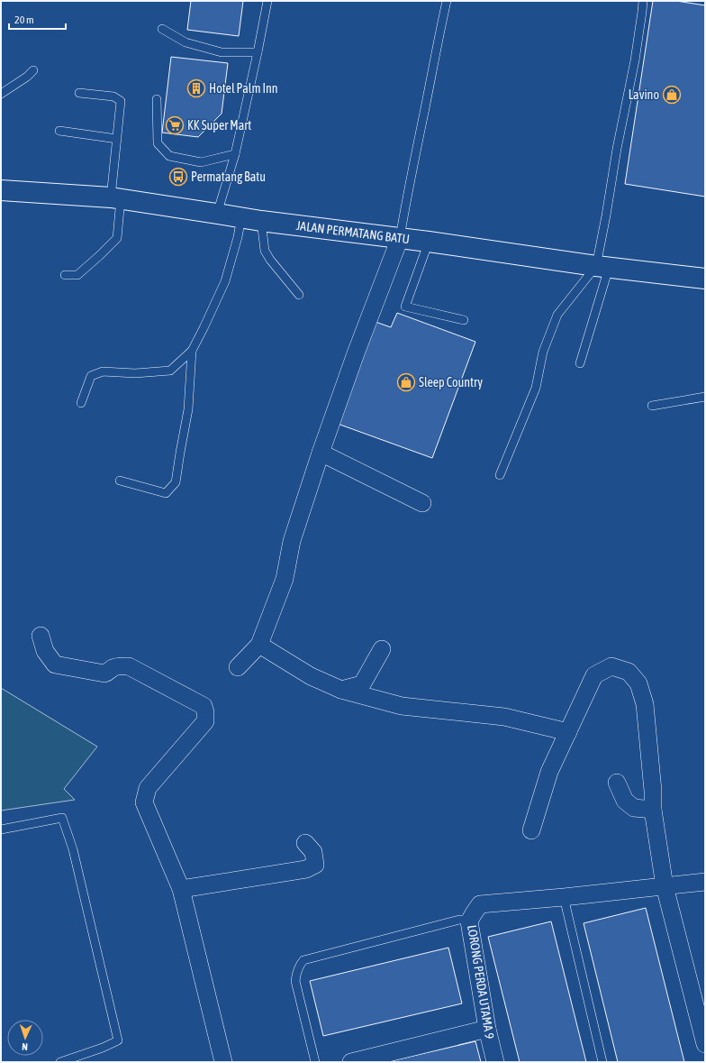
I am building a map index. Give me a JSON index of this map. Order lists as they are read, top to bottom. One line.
{"streets":{"main road":["JALAN PERMATANG BATU"],"street":["LORONG PERDA UTAMA 9"]},"places":{"building":["Hotel Palm Inn"],"shop":["Lavino","Sleep Country"],"supermarket":["KK Super Mart"],"bus stop":["Permatang Batu"]},"scale_bar":"20 m","north":"bottom"}
